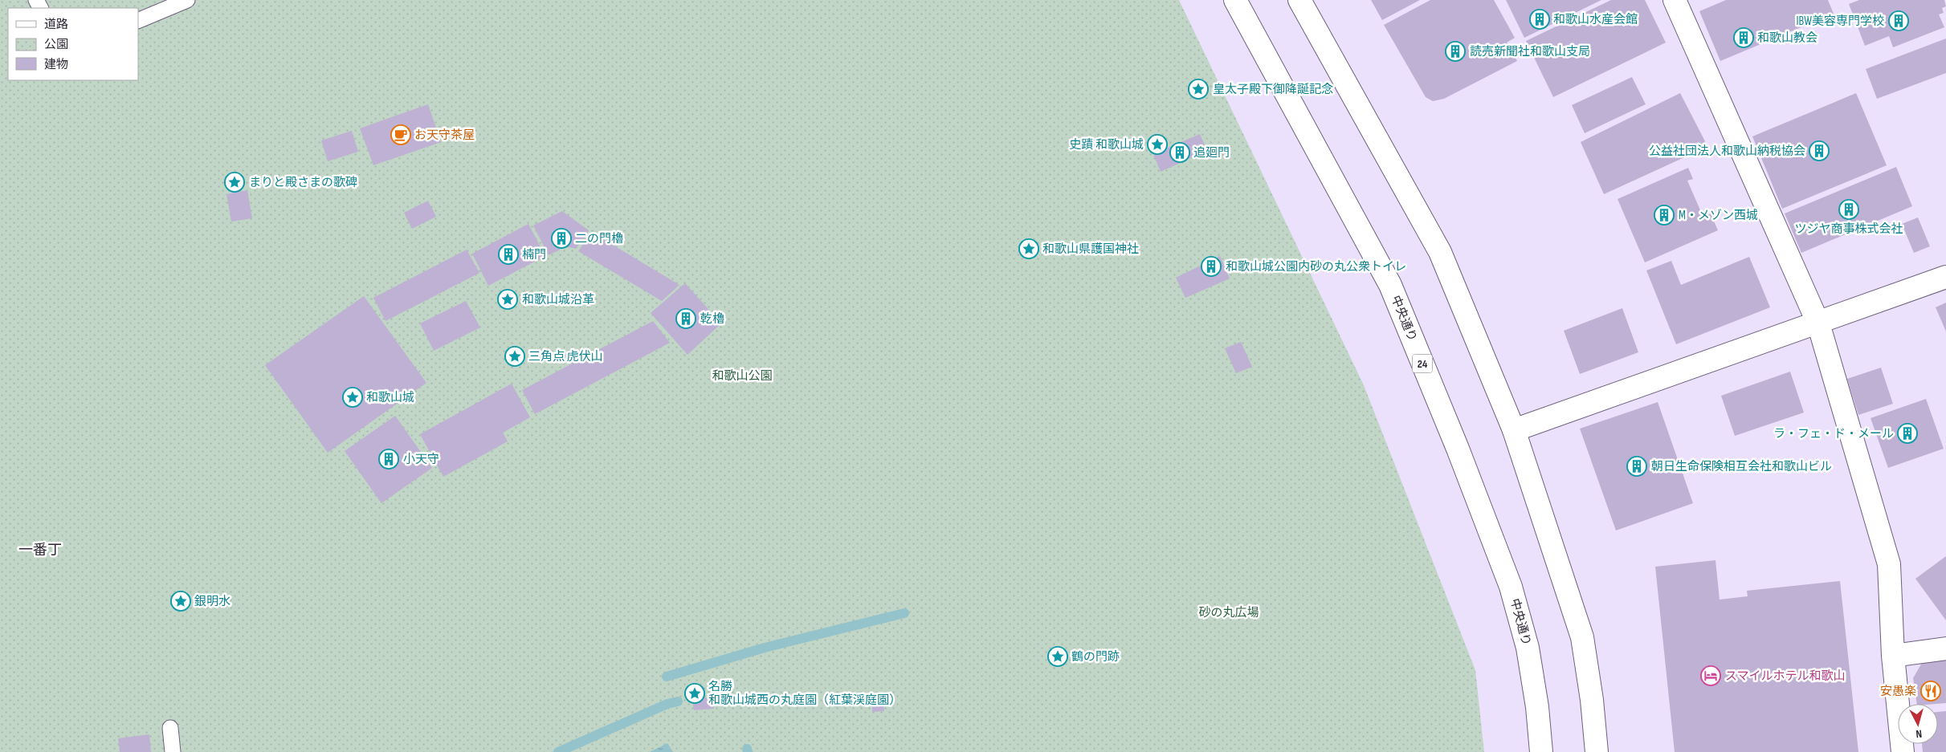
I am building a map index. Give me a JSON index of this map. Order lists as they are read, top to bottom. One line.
{"streets":{"main road":["中央通り","24"]},"districts":["一番丁"],"parks":["和歌山公園","砂の丸広場"],"places":{"building":["和歌山水産会館","IBW美容専門学校","和歌山教会","読売新聞社和歌山支局","公益社団法人和歌山納税協会","追廻門","ツジヤ商事株式会社","M・メゾン西城","二の門櫓","楠門","和歌山城公園内砂の丸公衆トイレ","乾櫓","ラ・フェ・ド・メール","小天守","朝日生命保険相互会社和歌山ビル"],"place":["皇太子殿下御降誕記念","史蹟 和歌山城","まりと殿さまの歌碑","和歌山県護国神社","和歌山城沿革","三角点 虎伏山","和歌山城","銀明水","鶴の門跡","名勝 和歌山城西の丸庭園（紅葉渓庭園）"],"cafe":["お天守茶屋"],"hotel":["スマイルホテル和歌山"],"restaurant":["安愚楽"]},"legend":["道路","公園","建物"],"north":"bottom"}
